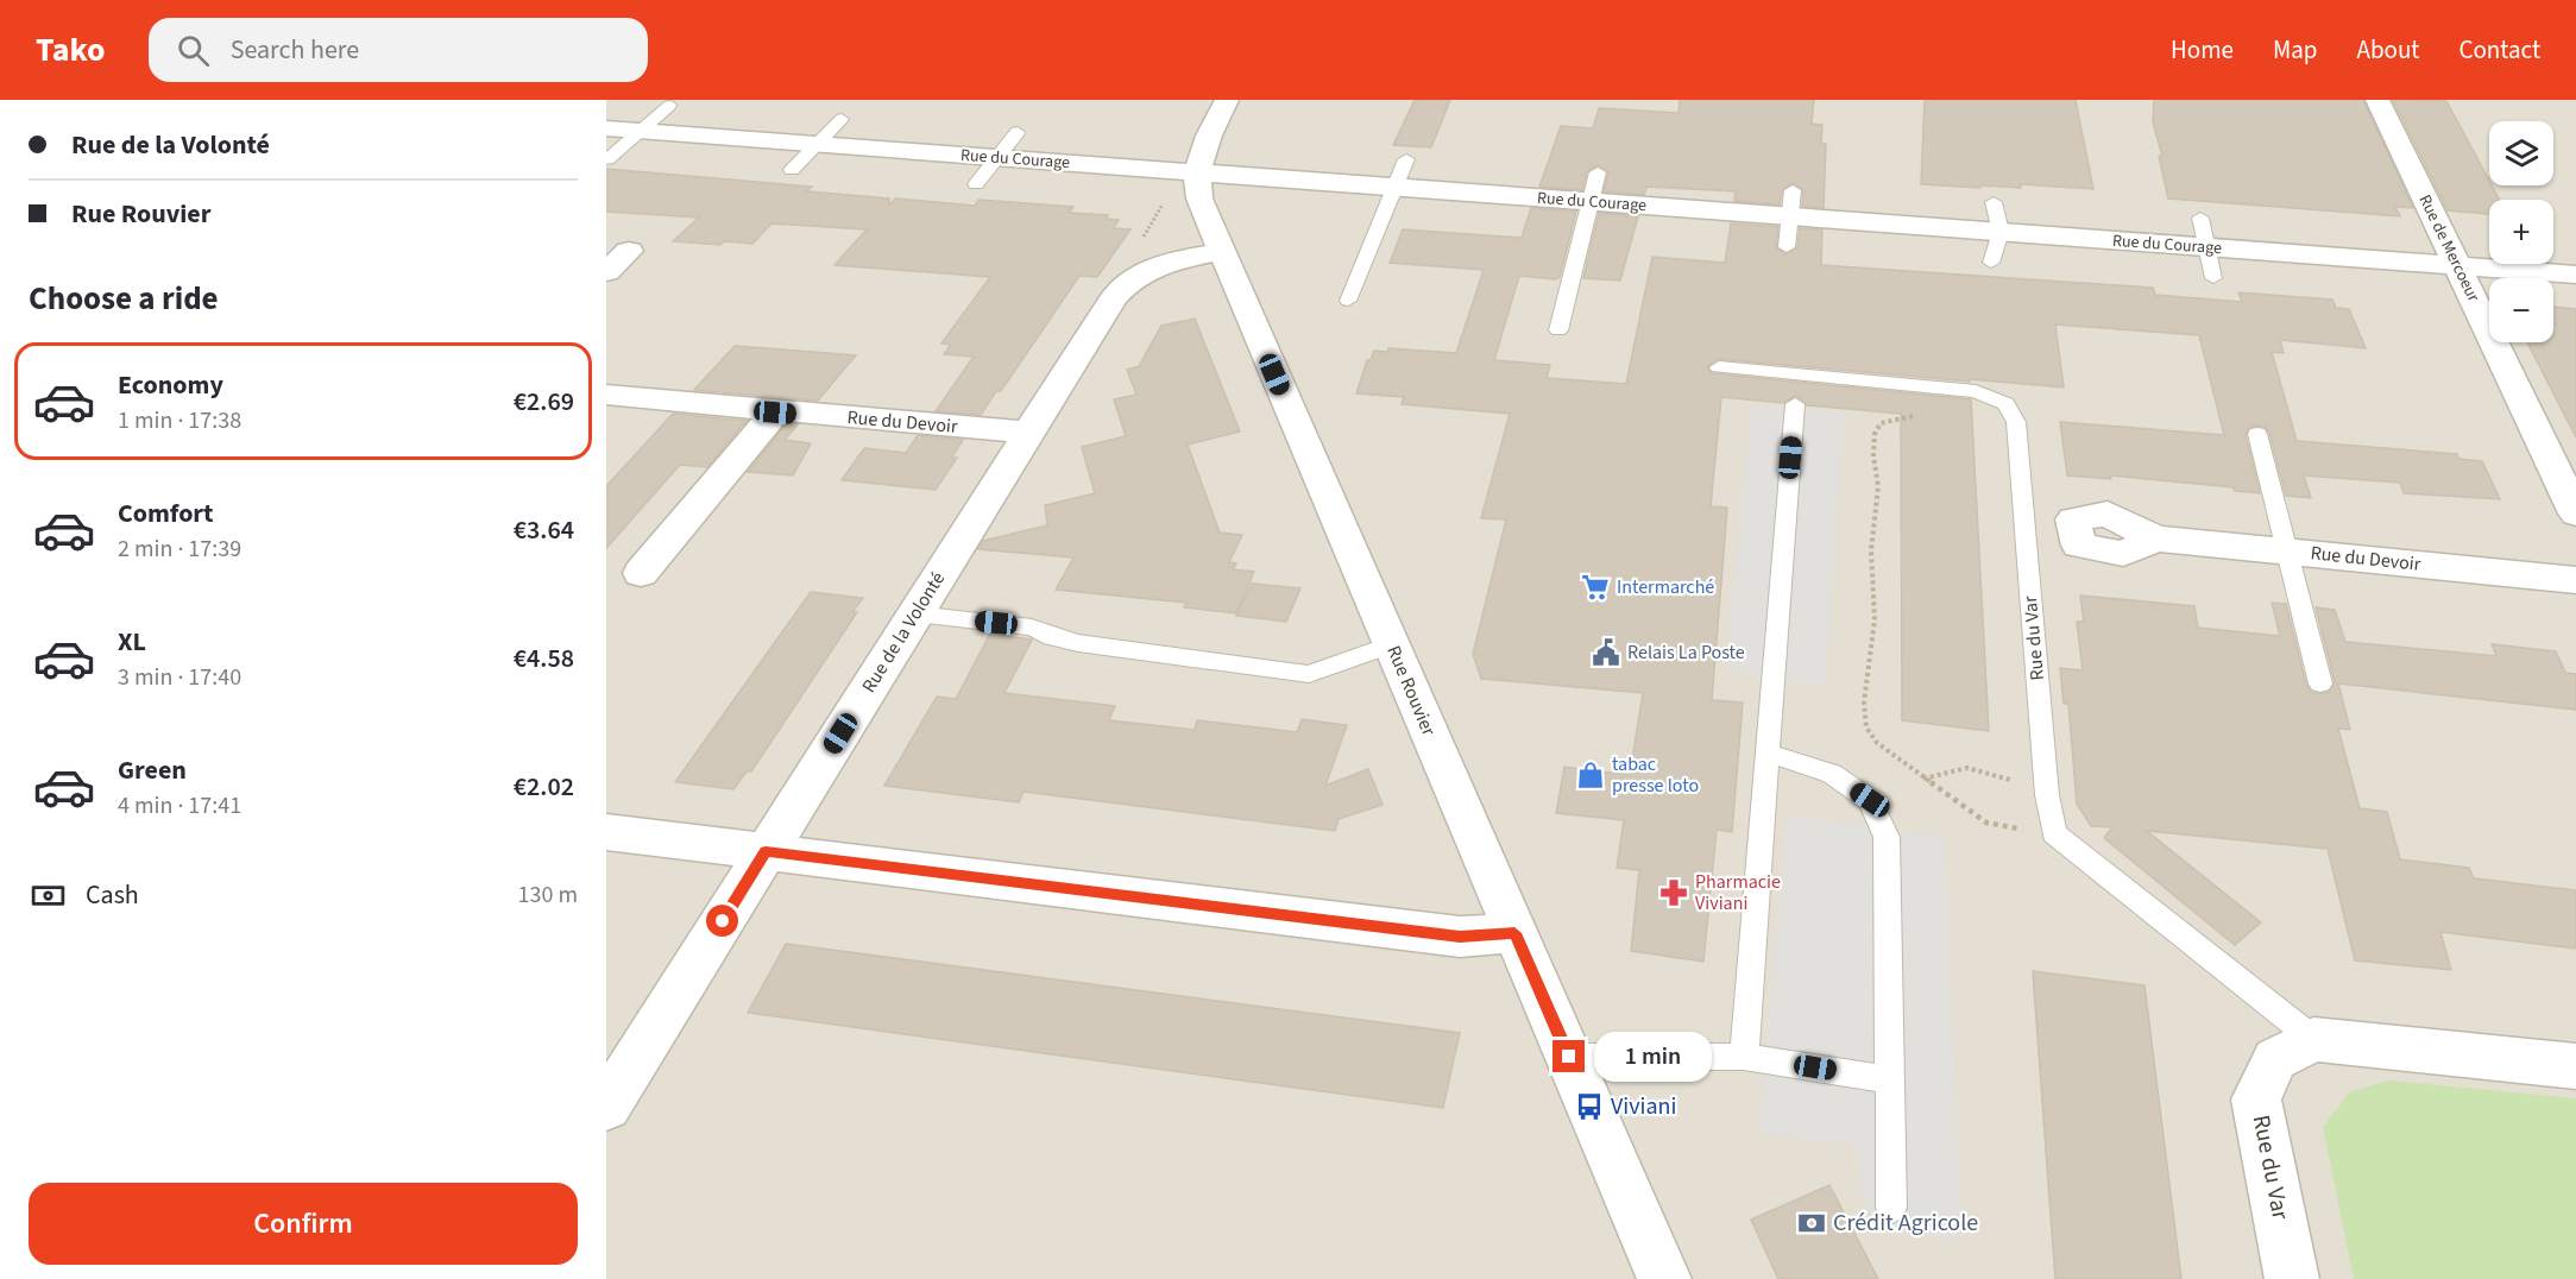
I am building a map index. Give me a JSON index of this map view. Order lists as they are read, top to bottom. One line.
{"streets":{"street":["Rue du Courage","Rue de Mercoeur","Rue du Devoir","Rue de la Volonté","Rue du Var","Rue Rouvier"]},"crossings":[["Rue du Courage","Rue de Mercoeur"],["Rue du Courage","Rue Rouvier"],["Rue du Devoir","Rue de la Volonté"],["Rue de la Volonté","Rue Rouvier"]],"places":{"supermarket":["Intermarché"],"public building":["Relais La Poste"],"shop":["tabac presse loto"],"pharmacy":["Pharmacie Viviani"],"bus stop":["Viviani"],"bank":["Crédit Agricole"]},"page":{"header":"Tako","search":"Search here","nav":["Home","Map","About","Contact"],"banner":["Rue de la Volonté","Rue Rouvier"],"map_buttons":["+","−"],"heading":"Choose a ride","list":[{"name":"Economy","note":"1 min · 17:38","value":"€2.69"},{"name":"Comfort","note":"2 min · 17:39","value":"€3.64"},{"name":"XL","note":"3 min · 17:40","value":"€4.58"},{"name":"Green","note":"4 min · 17:41","value":"€2.02"}],"pay":["Cash","130 m"],"bubble":"1 min","buttons":"Confirm"}}
